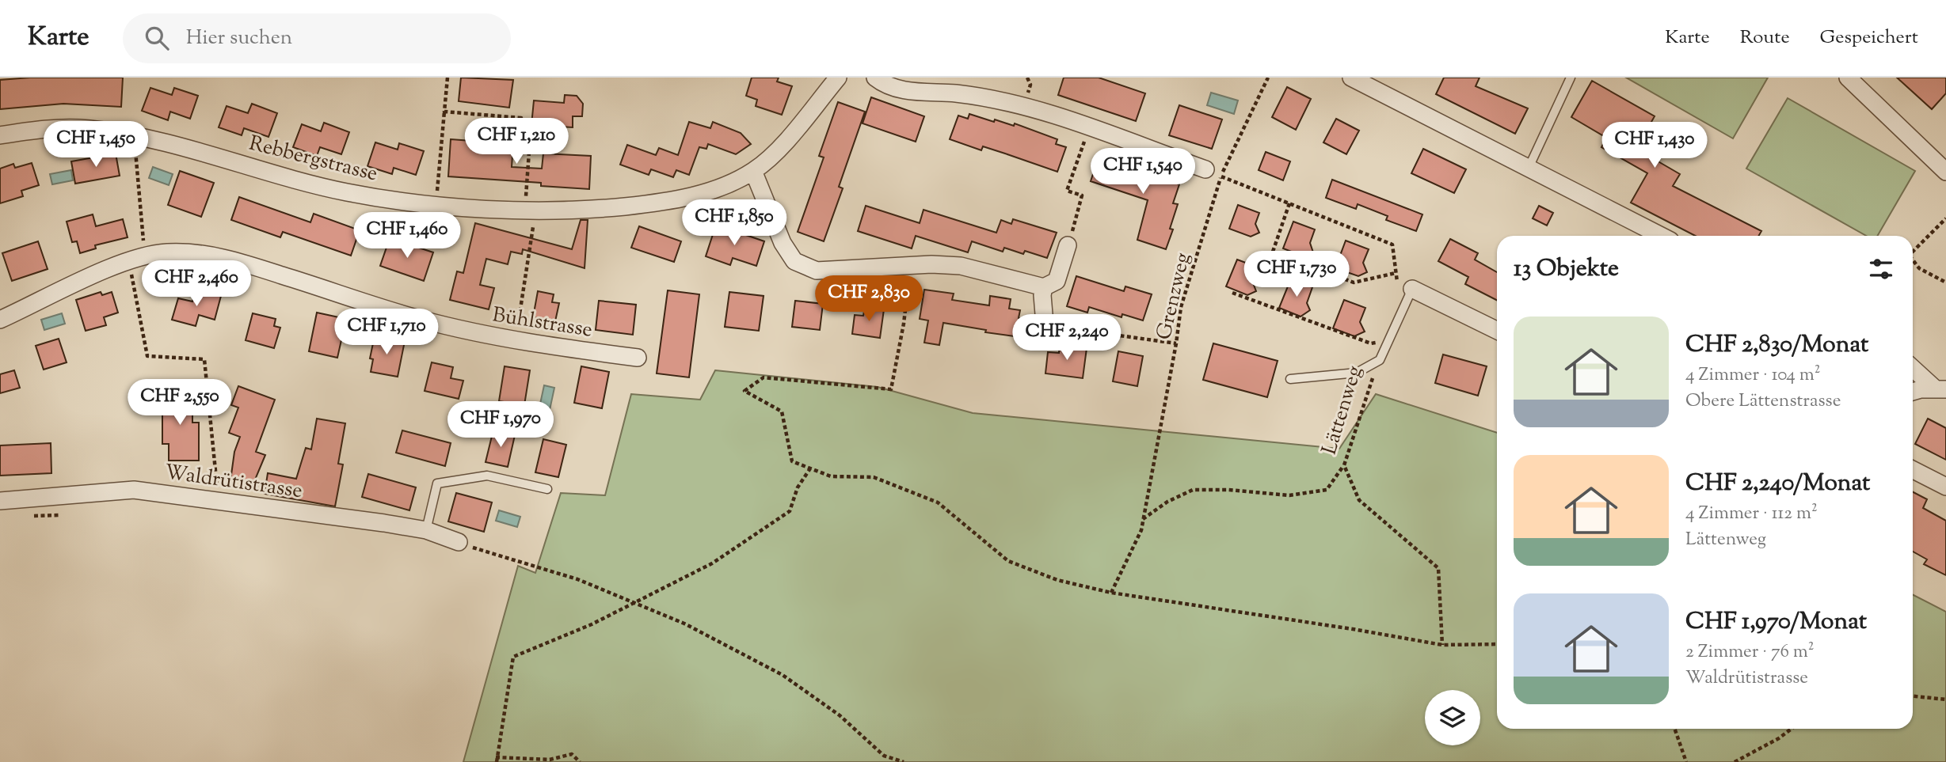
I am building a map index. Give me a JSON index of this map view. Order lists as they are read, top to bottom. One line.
{"streets":{"street":["Rebbergstrasse","Bühlstrasse","Waldrütistrasse"],"lane":["Lättenweg"],"path":["Grenzweg"]},"page":{"header":"Karte","search":"Hier suchen","nav":["Karte","Route","Gespeichert"],"price":["CHF 1,210","CHF 1,450","CHF 1,430","CHF 1,540","CHF 1,850","CHF 1,460","CHF 1,730","CHF 2,460","CHF 2,830","CHF 1,710","CHF 2,240","CHF 2,550","CHF 1,970"],"heading":"13 Objekte","list":[{"name":"CHF 2,830/Monat","note":"4 Zimmer · 104 m² · Obere Lättenstrasse"},{"name":"CHF 2,240/Monat","note":"4 Zimmer · 112 m² · Lättenweg"},{"name":"CHF 1,970/Monat","note":"2 Zimmer · 76 m² · Waldrütistrasse"}]}}
